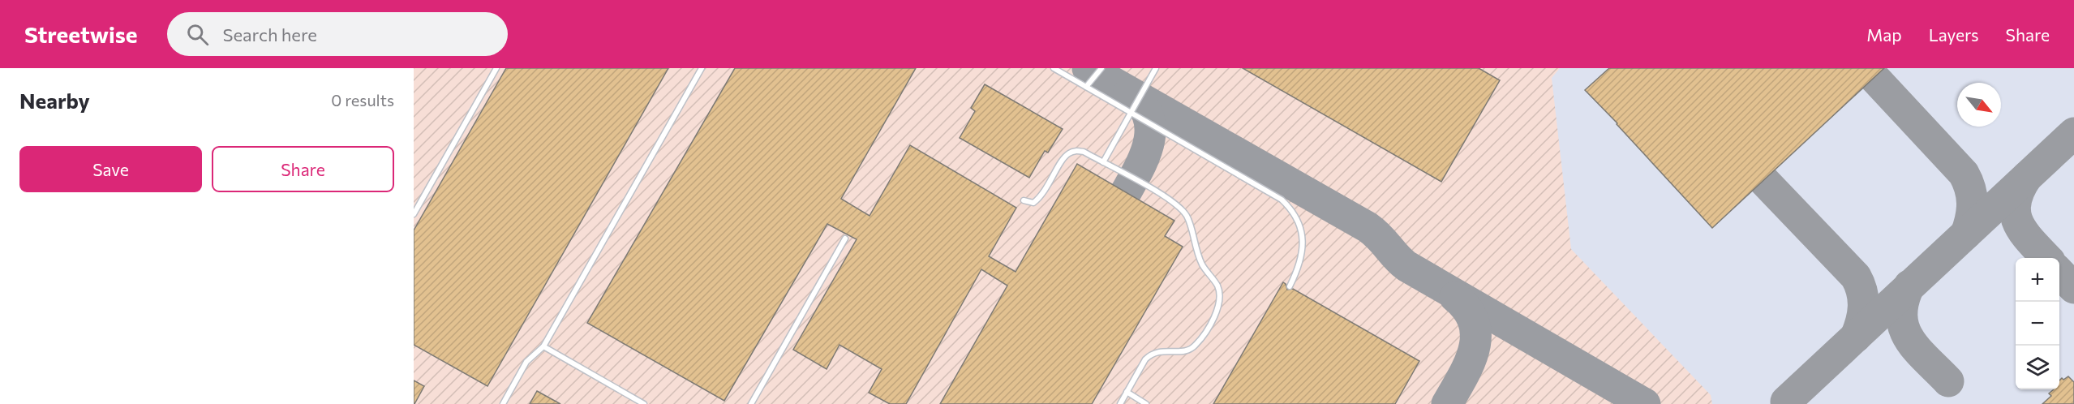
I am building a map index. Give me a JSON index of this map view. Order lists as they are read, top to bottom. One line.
{"north":"bottom right","page":{"header":"Streetwise","search":"Search here","nav":["Map","Layers","Share"],"heading":["Nearby","0 results"],"buttons":["Save","Share"],"map_buttons":["+","−"]}}
